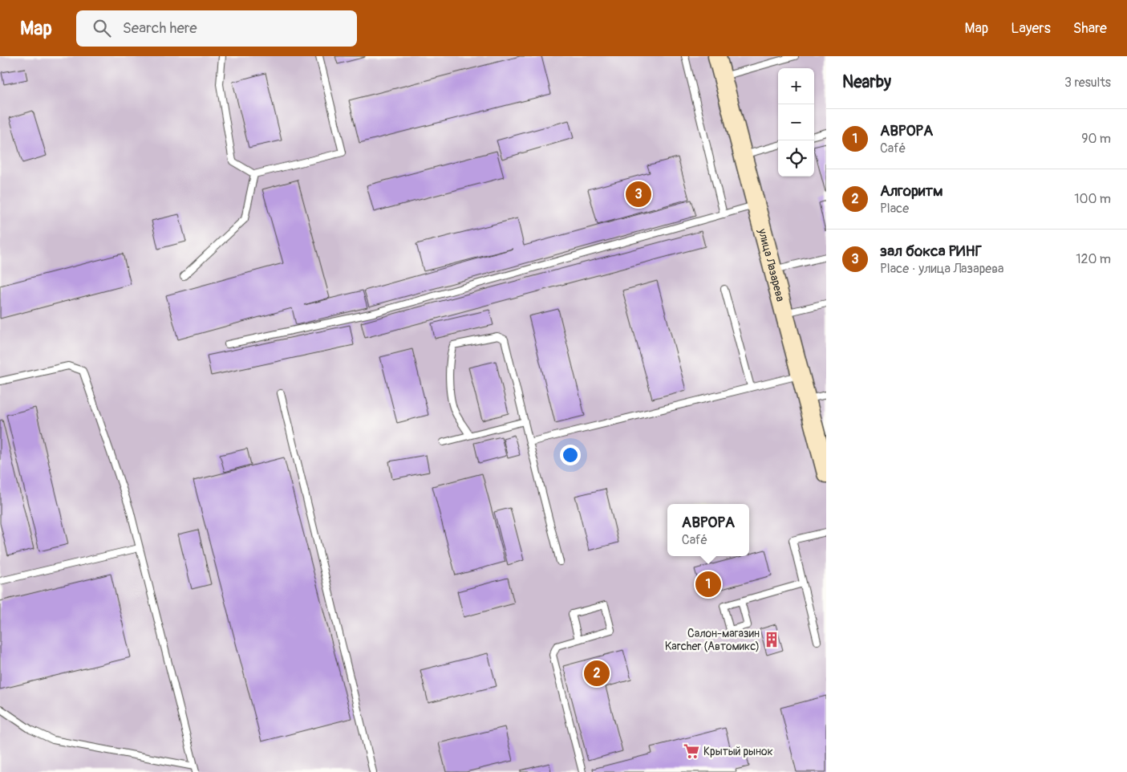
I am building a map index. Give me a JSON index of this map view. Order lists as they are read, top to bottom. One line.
{"streets":{"main road":["улица Лазарева"]},"places":{"building":["Салон-магазин Karcher (Автомикс)"],"supermarket":["Крытый рынок"]},"page":{"header":"Map","search":"Search here","nav":["Map","Layers","Share"],"heading":["Nearby","3 results"],"map_buttons":["+","−"],"list":[{"mark":"1","name":"АВРОРА","note":"Café","value":"90 m"},{"mark":"2","name":"Алгоритм","note":"Place","value":"100 m"},{"mark":"3","name":"зал бокса РИНГ","note":"Place · улица Лазарева","value":"120 m"}],"pins":["3","1","2"],"popup":["АВРОРА","Café"]}}
